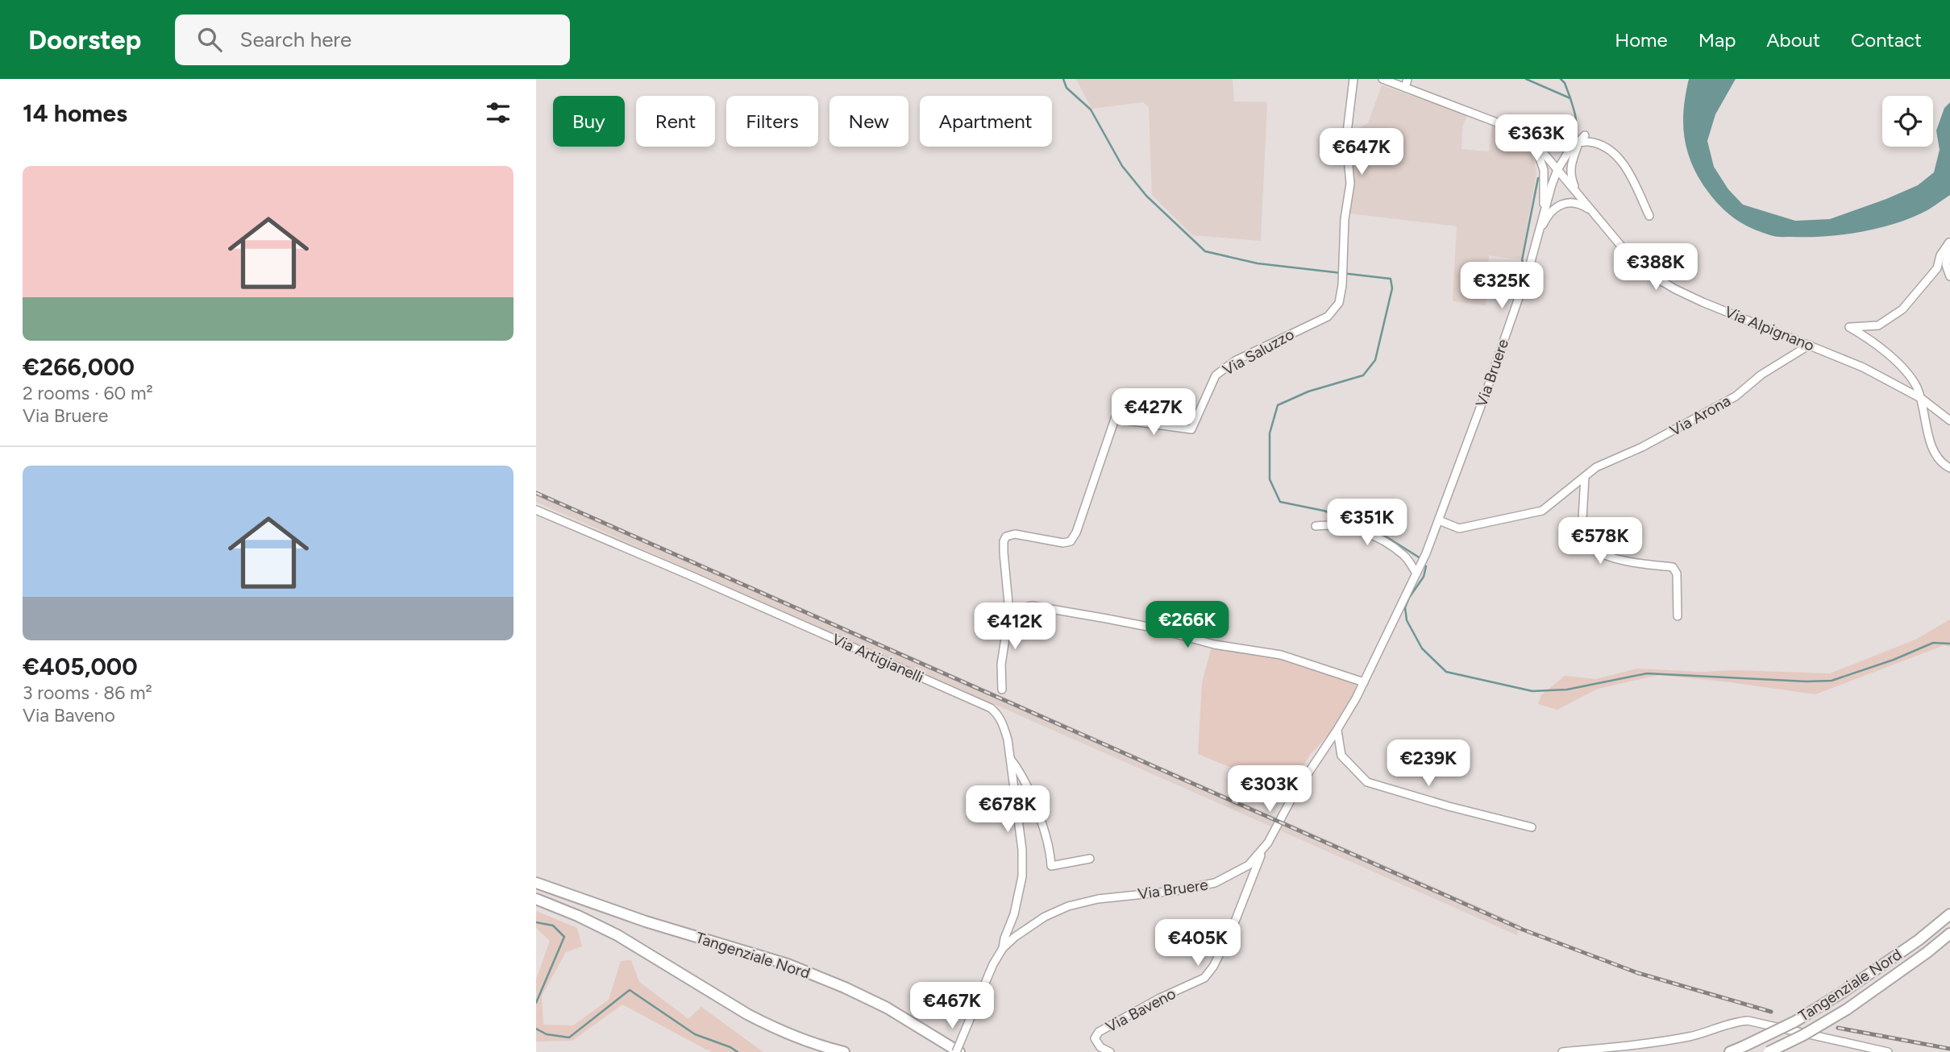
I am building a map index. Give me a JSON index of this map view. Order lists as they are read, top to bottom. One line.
{"streets":{"highway":["Tangenziale Nord"],"street":["Via Alpignano","Via Saluzzo","Via Bruere","Via Arona","Via Artigianelli","Via Baveno"]},"crossings":[["Via Alpignano","Via Bruere"],["Via Alpignano","Via Arona"],["Via Bruere","Via Arona"],["Via Bruere","Via Artigianelli"],["Via Bruere","Tangenziale Nord"],["Via Bruere","Via Baveno"]],"page":{"header":"Doorstep","search":"Search here","nav":["Home","Map","About","Contact"],"heading":"14 homes","chip":["Buy","Rent","Filters","New","Apartment"],"price":["€363K","€647K","€388K","€325K","€427K","€351K","€578K","€266K","€412K","€239K","€303K","€678K","€405K","€467K"],"list":[{"name":"€266,000","note":"2 rooms · 60 m² · Via Bruere"},{"name":"€405,000","note":"3 rooms · 86 m² · Via Baveno"}]}}
